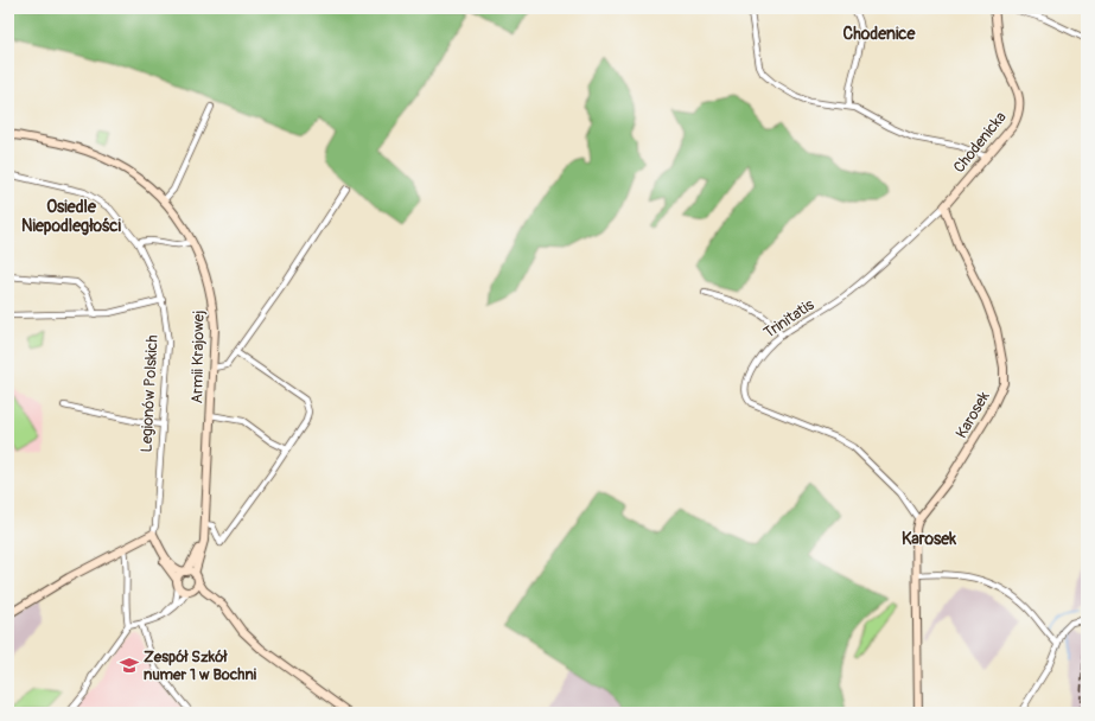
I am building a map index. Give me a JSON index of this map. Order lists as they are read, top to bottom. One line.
{"streets":{"street":["Chodenicka","Trinitatis","Armii Krajowej","Legionów Polskich","Karosek"]},"crossings":[["Chodenicka","Trinitatis"],["Chodenicka","Karosek"],["Trinitatis","Karosek"]],"districts":["Chodenice","Osiedle Niepodległości","Karosek"],"places":{"school or university":["Zespół Szkół numer 1 w Bochni"]}}
